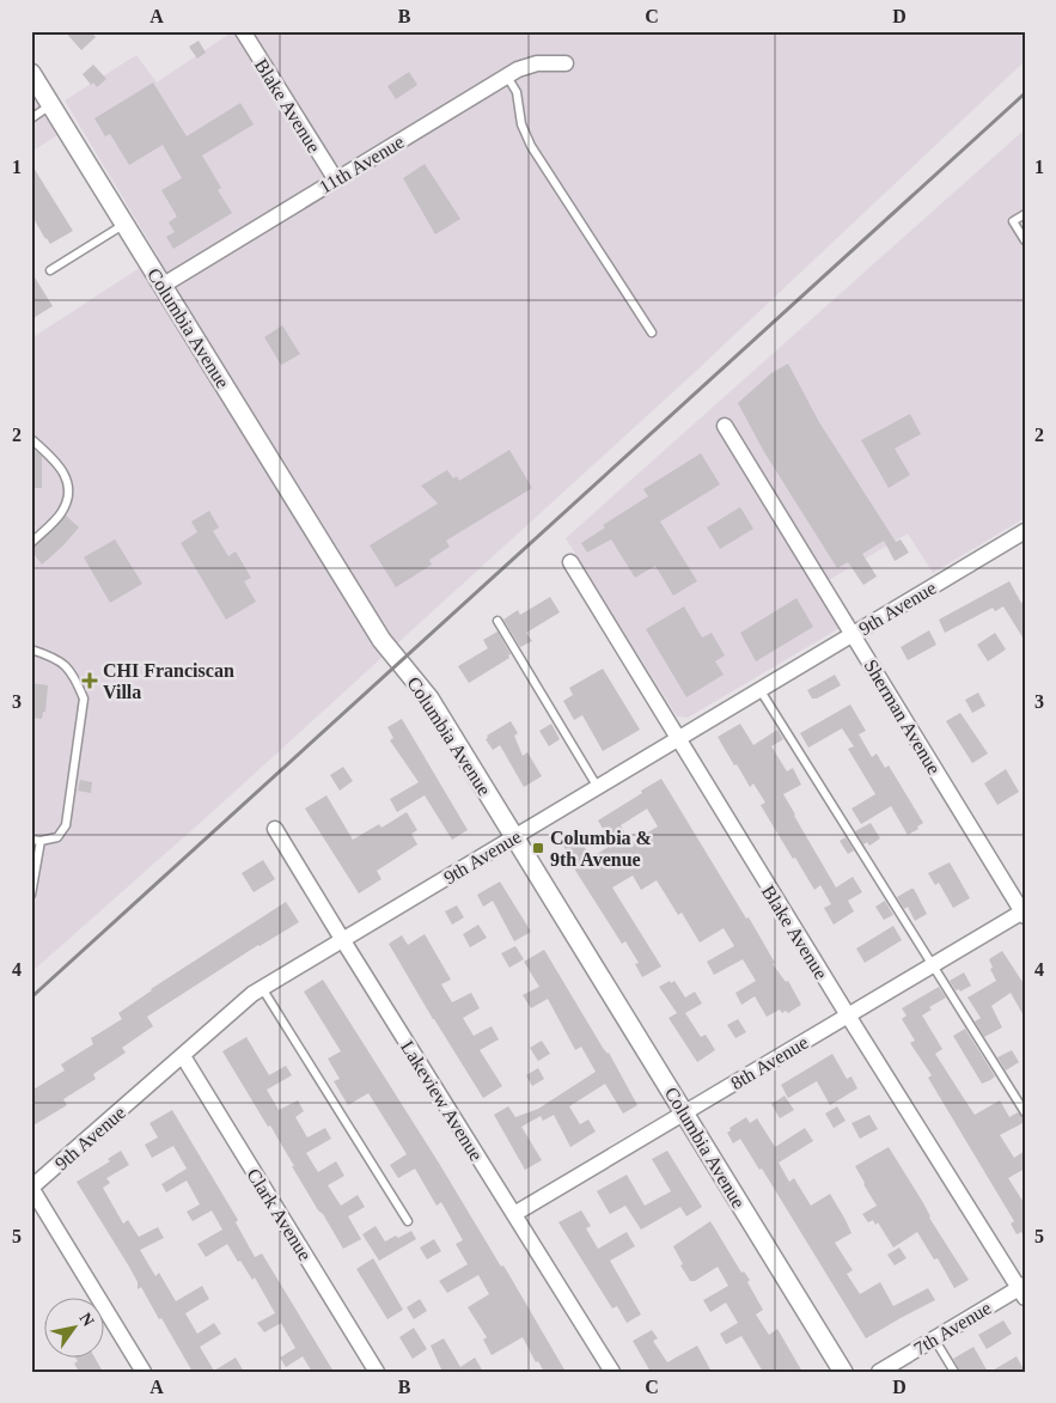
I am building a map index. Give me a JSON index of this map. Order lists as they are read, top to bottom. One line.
{"streets":{"street":["Blake Avenue","11th Avenue","Columbia Avenue","9th Avenue","Sherman Avenue","8th Avenue","Lakeview Avenue","Clark Avenue","7th Avenue"]},"crossings":[["Blake Avenue","11th Avenue"],["Blake Avenue","9th Avenue"],["Blake Avenue","8th Avenue"],["Blake Avenue","7th Avenue"],["11th Avenue","Columbia Avenue"],["Columbia Avenue","9th Avenue"],["Columbia Avenue","8th Avenue"],["9th Avenue","Sherman Avenue"],["9th Avenue","Lakeview Avenue"],["9th Avenue","Clark Avenue"],["Sherman Avenue","8th Avenue"],["8th Avenue","Lakeview Avenue"]],"places":{"health":["CHI Franciscan Villa"],"transit":["Columbia & 9th Avenue"]},"north":"top right","grid":{"columns":["A","B","C","D"],"rows":["1","2","3","4","5"]}}
